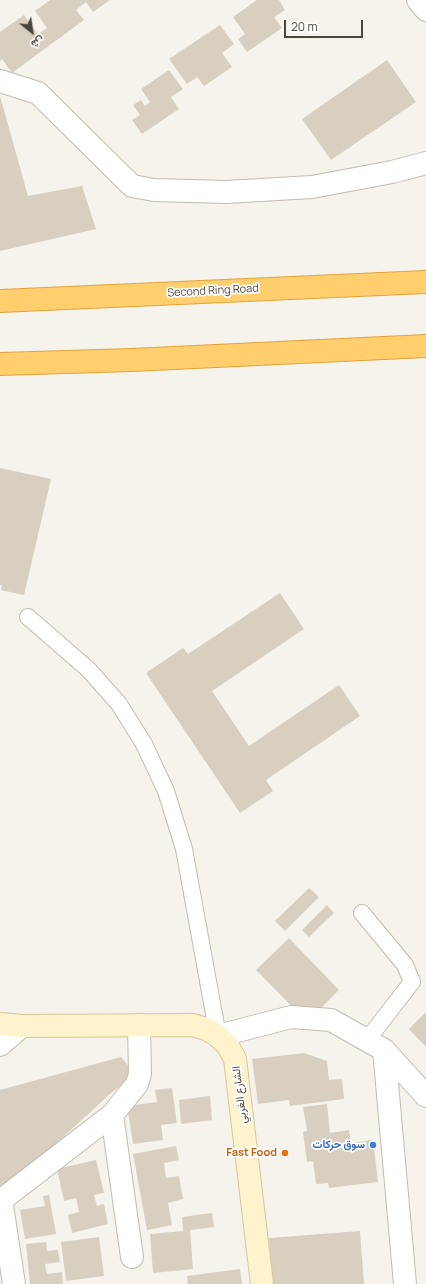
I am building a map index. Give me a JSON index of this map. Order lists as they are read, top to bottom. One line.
{"streets":{"highway":["Second Ring Road"],"street":["الشارع الغربي"]},"places":["سوق حركات","Fast Food"],"scale_bar":"20 m","north":"bottom right"}
